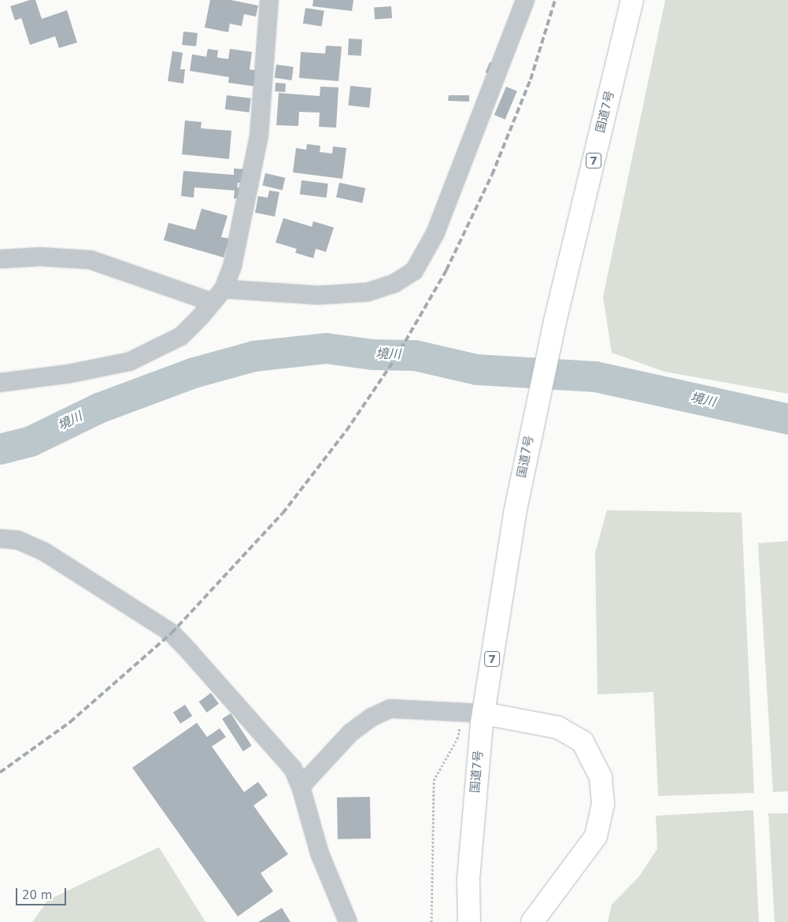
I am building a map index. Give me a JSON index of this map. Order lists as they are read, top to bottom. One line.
{"streets":{"main road":["国道7号","7"]},"water":["境川"],"scale_bar":"20 m"}
